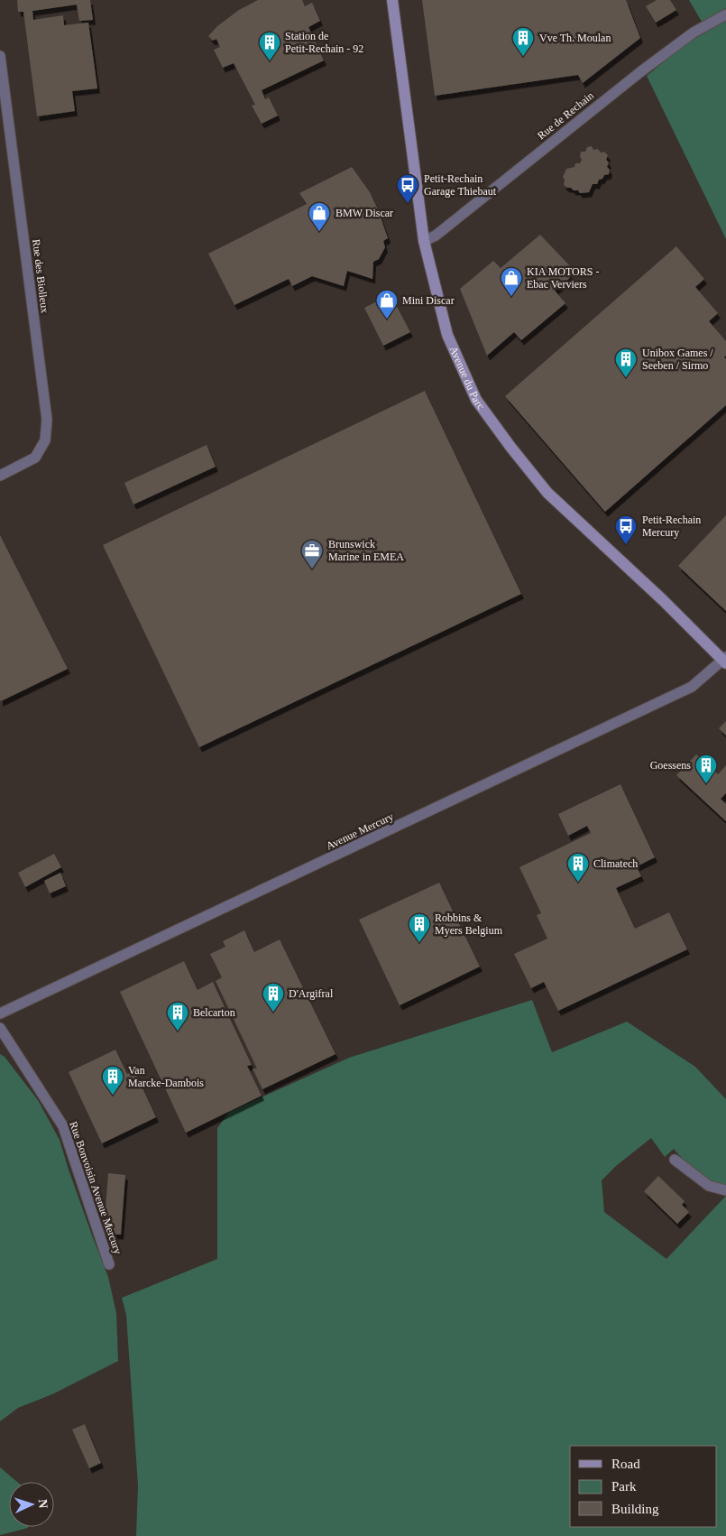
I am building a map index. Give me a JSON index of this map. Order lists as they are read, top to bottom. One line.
{"streets":{"street":["Rue de Rechain","Rue des Biolleux","Avenue du Parc","Avenue Mercury","Rue Bonvoisin Avenue Mercury"]},"crossings":[["Rue de Rechain","Avenue du Parc"],["Avenue du Parc","Avenue Mercury"]],"places":{"building":["Vve Th. Moulan","Station de Petit-Rechain - 92","Unibox Games / Seeben / Sirmo","Goessens","Climatech","Robbins & Myers Belgium","D'Argifral","Belcarton","Van Marcke-Dambois"],"bus stop":["Petit-Rechain Garage Thiebaut","Petit-Rechain Mercury"],"shop":["BMW Discar","KIA MOTORS - Ebac Verviers","Mini Discar"],"office":["Brunswick Marine in EMEA"]},"legend":["Road","Park","Building"],"north":"right"}
